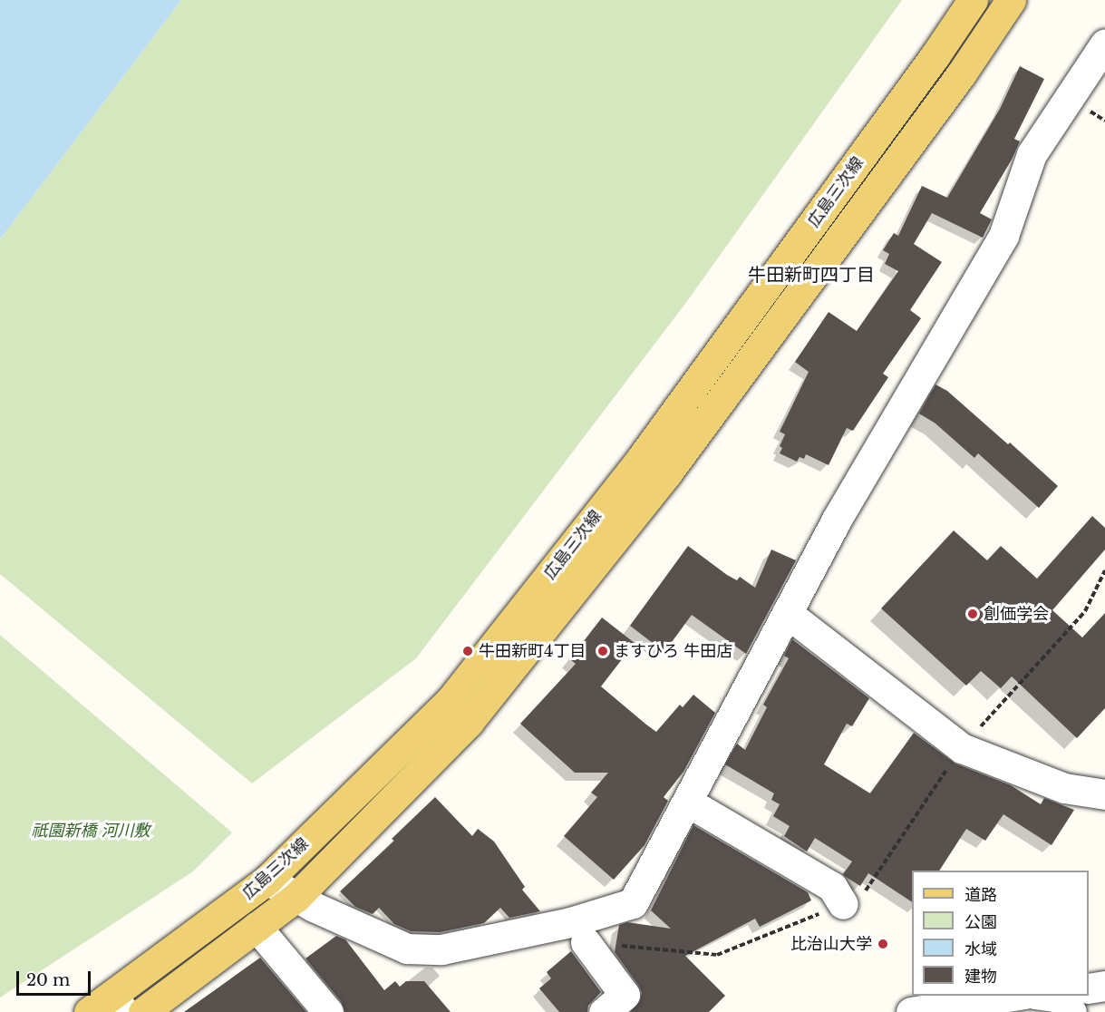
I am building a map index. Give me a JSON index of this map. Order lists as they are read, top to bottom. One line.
{"streets":{"main road":["広島三次線"]},"districts":["牛田新町四丁目"],"parks":["祇園新橋 河川敷"],"places":["創価学会","牛田新町4丁目","ますひろ 牛田店","比治山大学"],"legend":["道路","公園","水域","建物"],"scale_bar":"20 m"}
